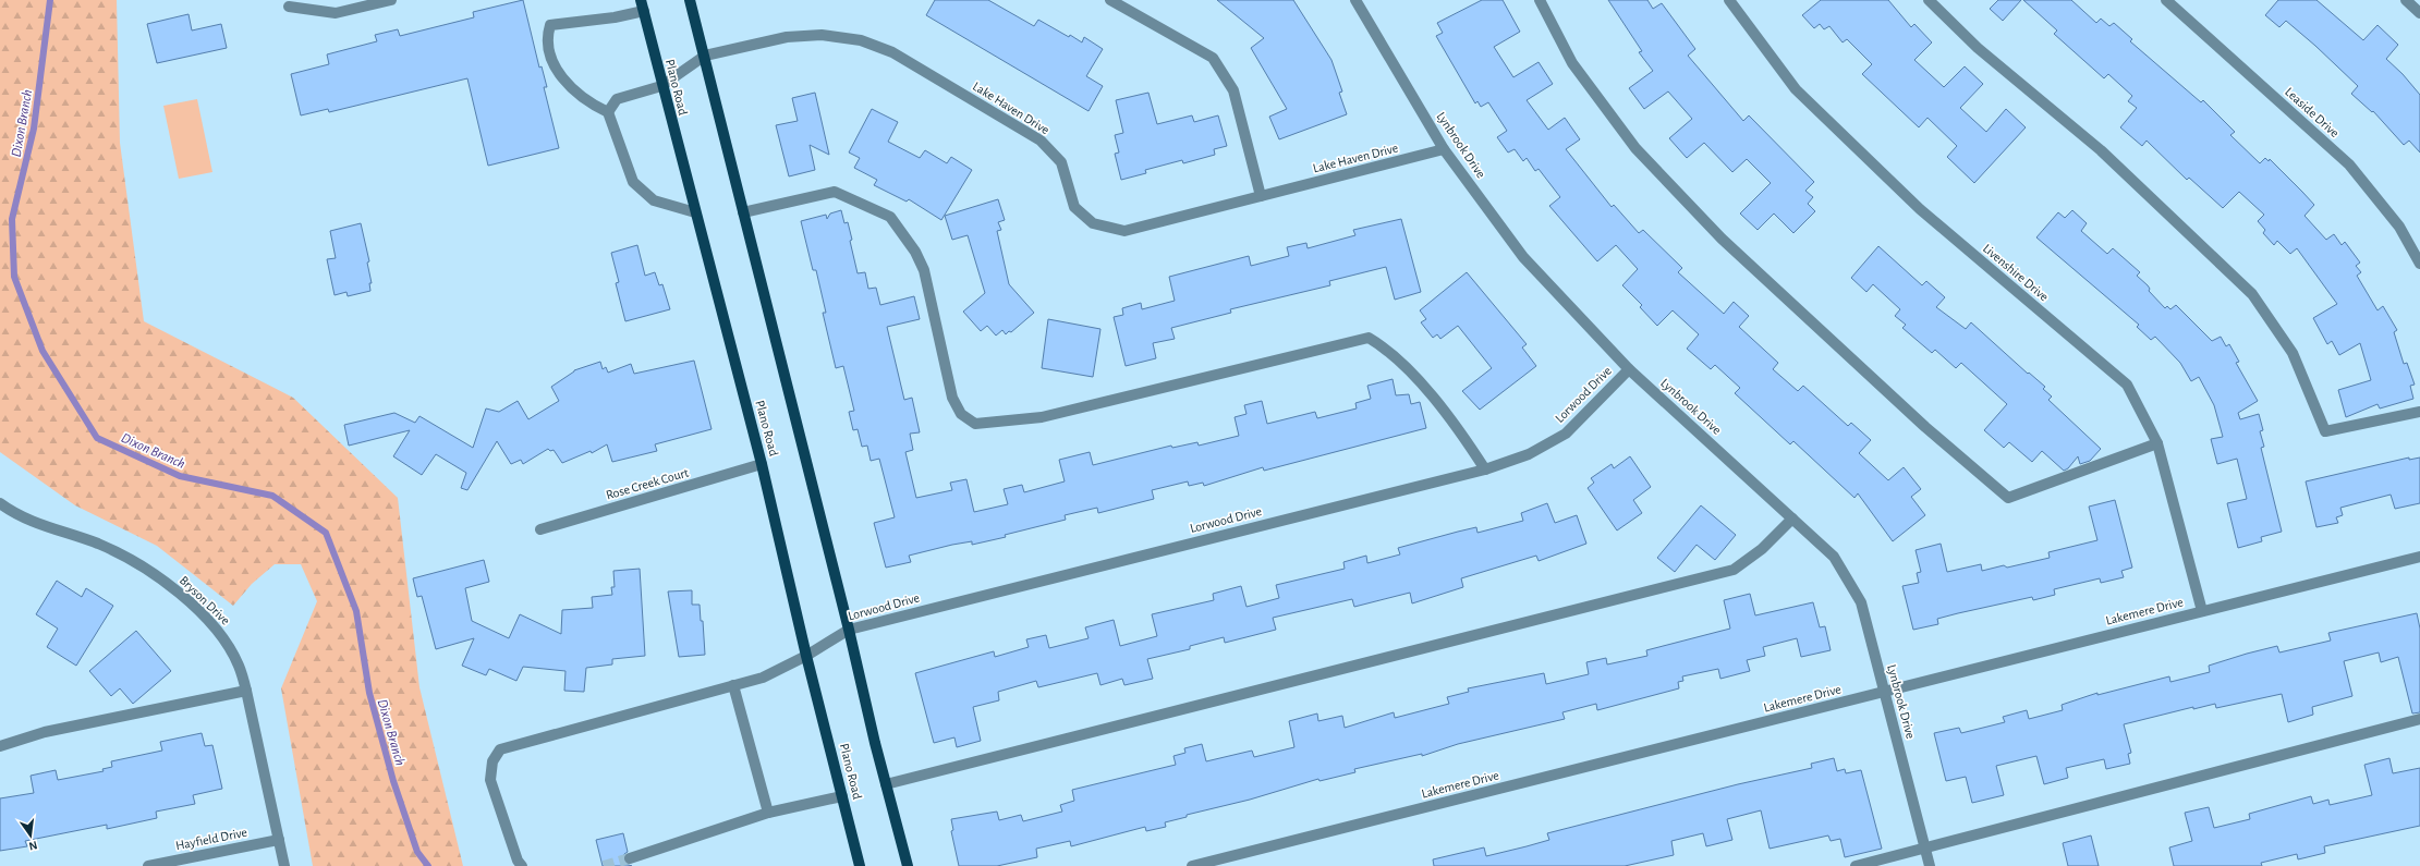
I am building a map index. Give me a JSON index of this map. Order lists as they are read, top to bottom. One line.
{"streets":{"main road":["Plano Road"],"street":["Lake Haven Drive","Leaside Drive","Lynbrook Drive","Livenshire Drive","Lorwood Drive","Rose Creek Court","Bryson Drive","Lakemere Drive","Hayfield Drive"]},"crossings":[["Plano Road","Lake Haven Drive"],["Plano Road","Lorwood Drive"],["Plano Road","Rose Creek Court"],["Lake Haven Drive","Lynbrook Drive"],["Lynbrook Drive","Lorwood Drive"],["Lynbrook Drive","Lakemere Drive"],["Livenshire Drive","Lakemere Drive"],["Bryson Drive","Hayfield Drive"]],"water":["Dixon Branch"],"north":"bottom"}
